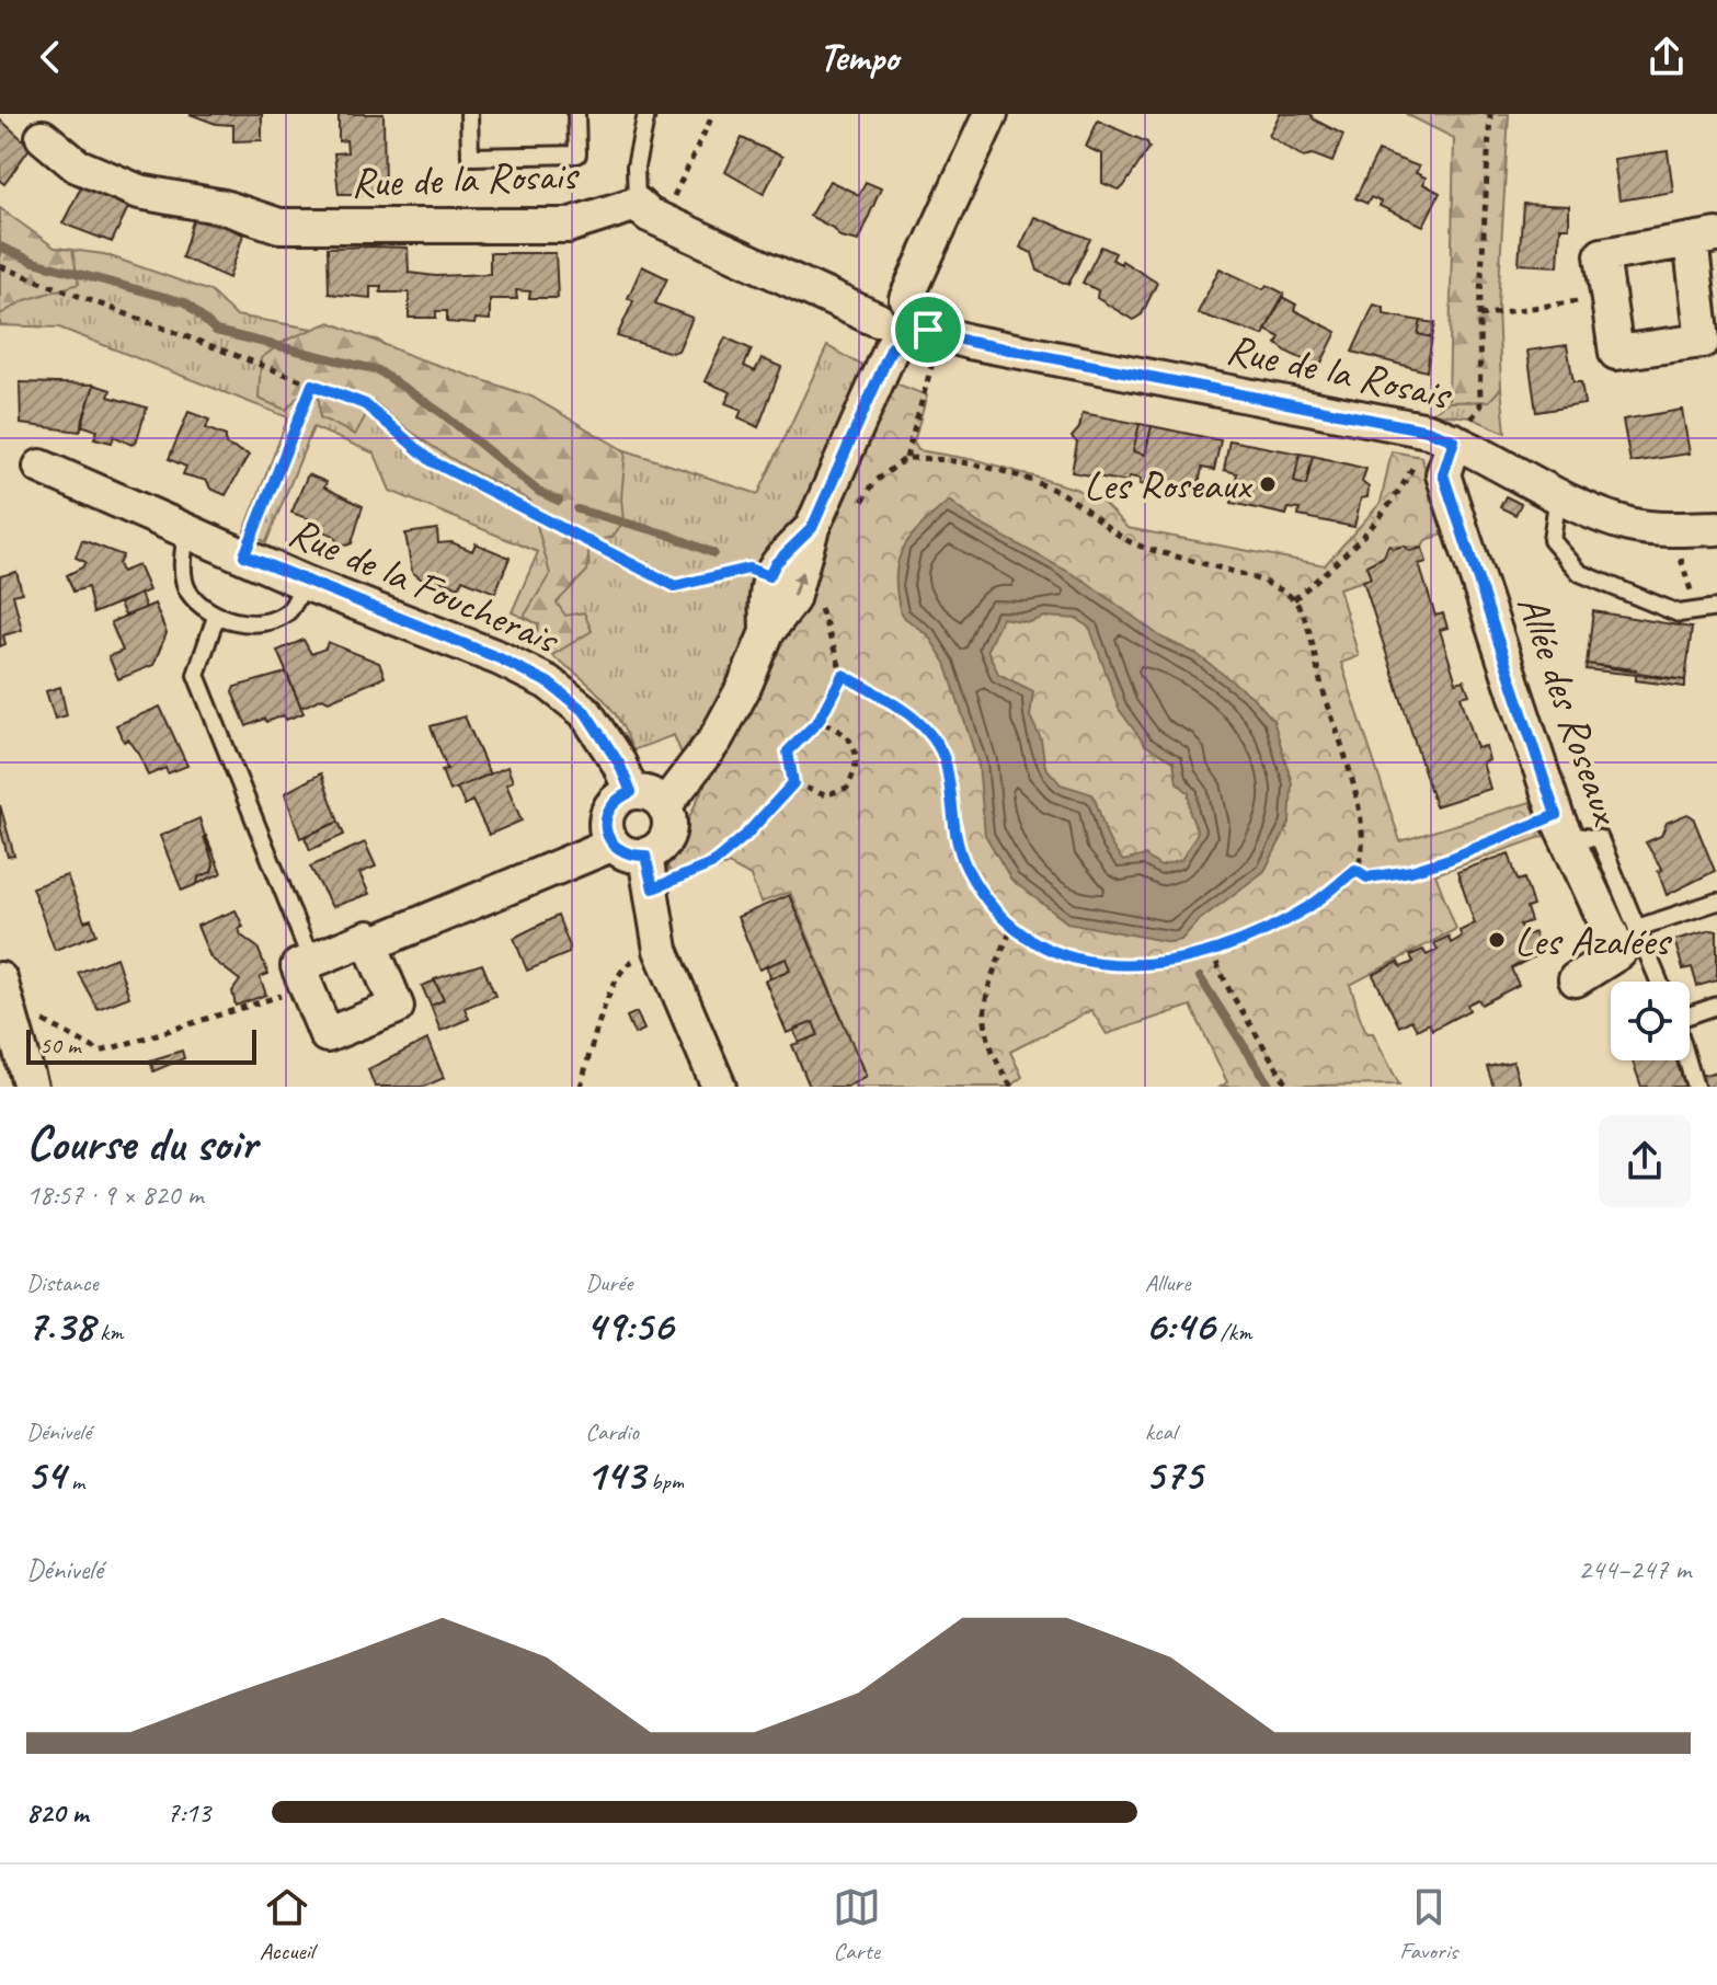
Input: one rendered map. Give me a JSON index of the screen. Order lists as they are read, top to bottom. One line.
{"streets":{"street":["Rue de la Rosais","Rue de la Foucherais","Allée des Roseaux"]},"crossings":[["Rue de la Rosais","Allée des Roseaux"]],"places":["Les Roseaux","Les Azalées"],"scale_bar":"50 m","page":{"header":"Tempo","scale":"50 m","heading":["Course du soir","18:57 · 9 × 820 m"],"stats":[["Distance","7.38 km"],["Durée","49:56"],["Allure","6:46 /km"],["Dénivelé","54 m"],["Cardio","143 bpm"],["kcal","575"]],"chart":["Dénivelé","244–247 m"],"list":[{"name":"820 m","note":"7:13"}],"tabs":["Accueil","Carte","Favoris"]}}
